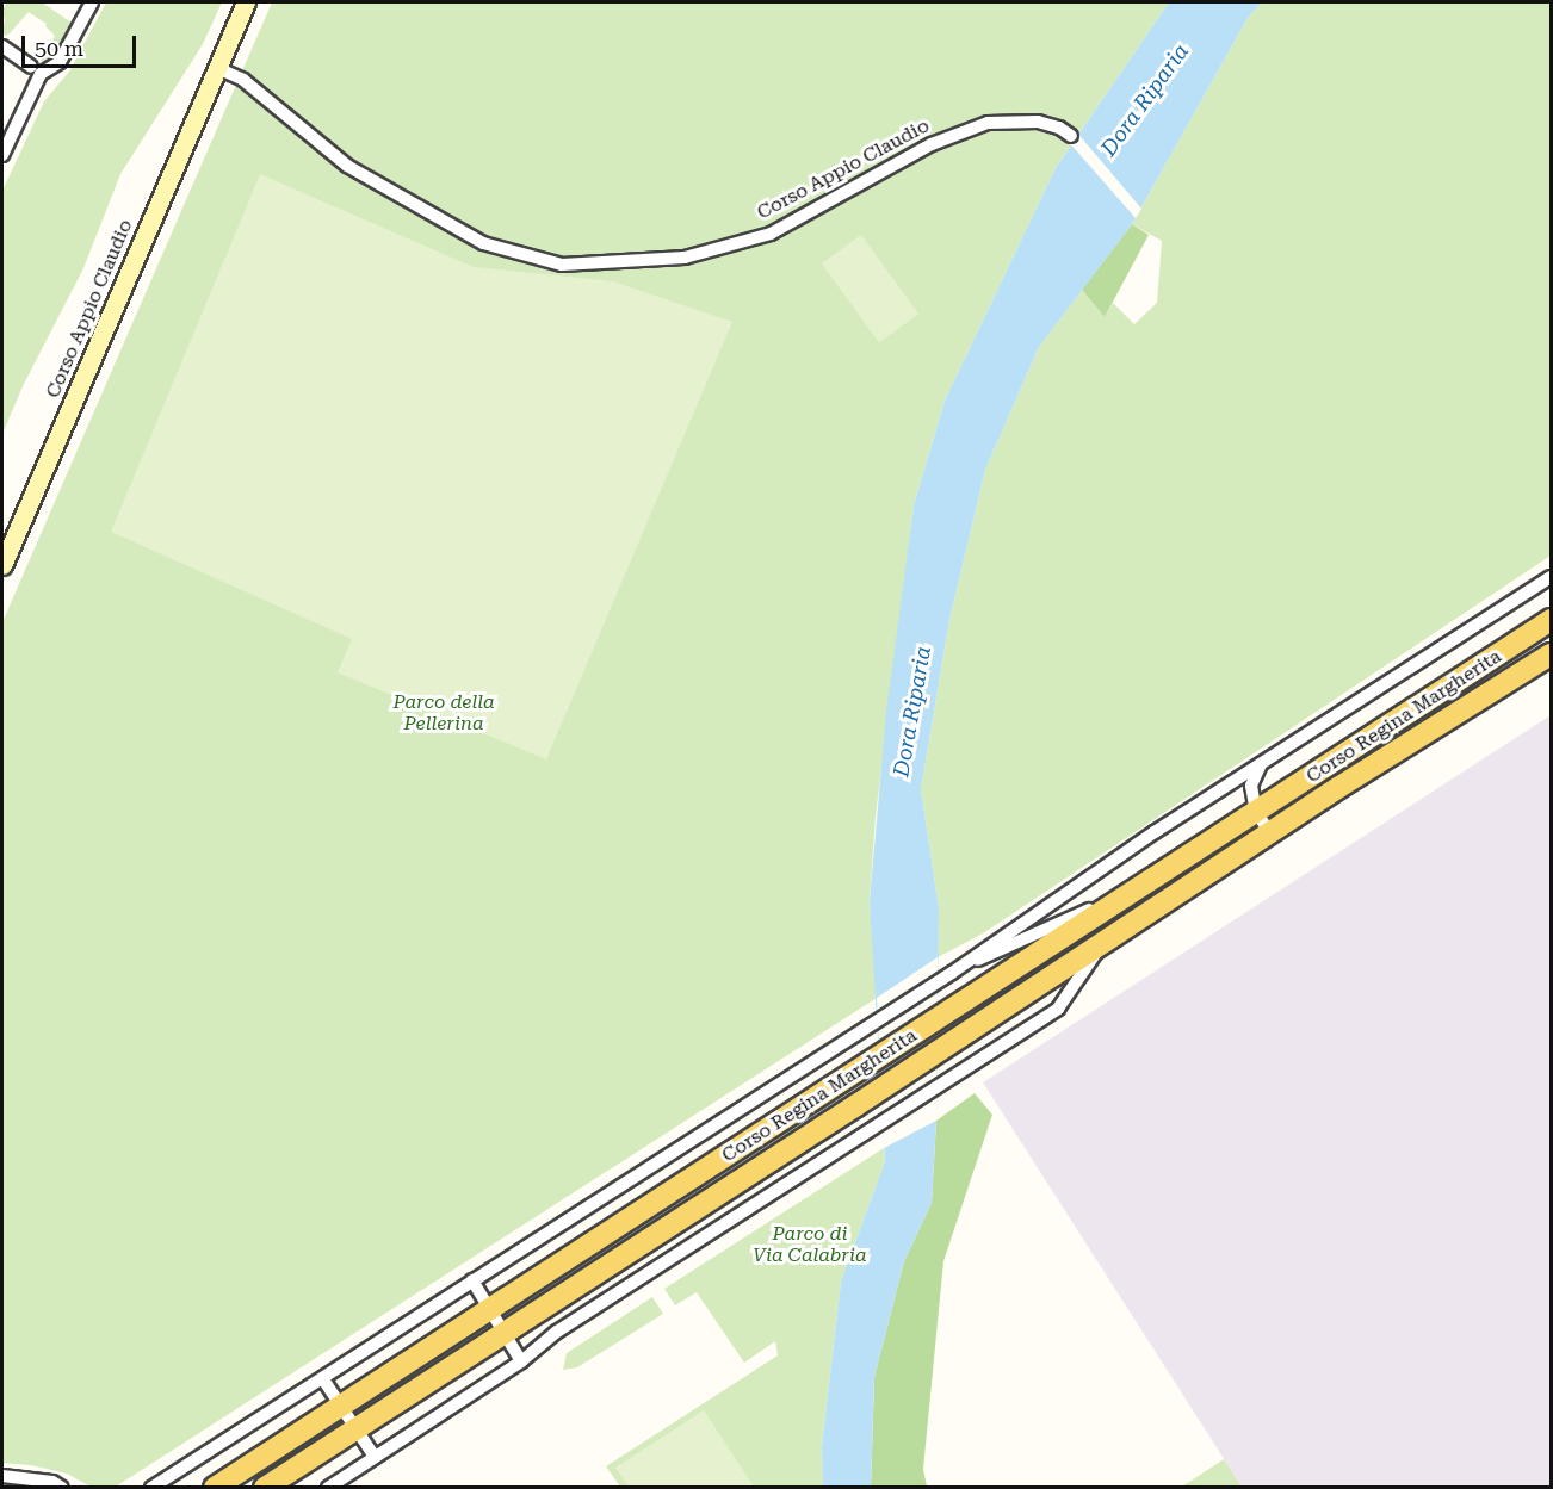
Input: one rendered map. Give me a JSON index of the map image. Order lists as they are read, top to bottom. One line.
{"streets":{"main road":["Corso Regina Margherita"],"street":["Corso Appio Claudio"]},"water":["Dora Riparia"],"parks":["Parco della Pellerina","Parco di Via Calabria"],"scale_bar":"50 m"}
